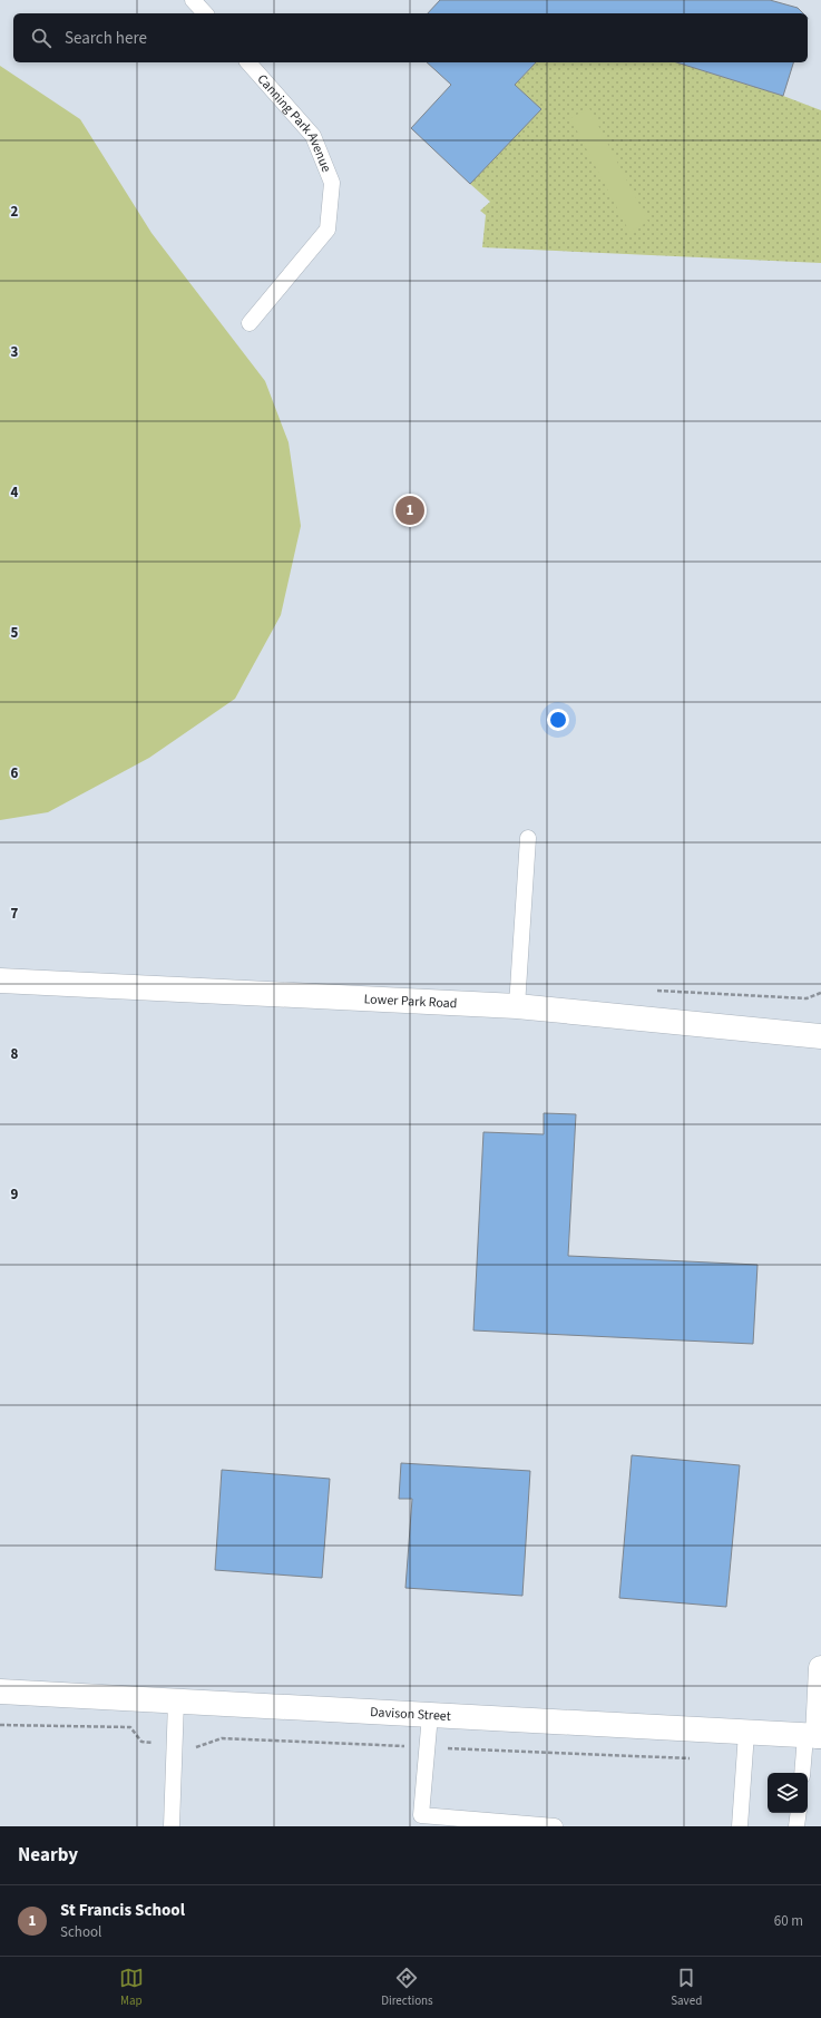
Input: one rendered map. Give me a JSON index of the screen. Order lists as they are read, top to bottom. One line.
{"streets":{"street":["Lower Park Road","Davison Street"],"lane":["Canning Park Avenue"]},"page":{"search":"Search here","pins":"1","heading":"Nearby","list":[{"mark":"1","name":"St Francis School","note":"School","value":"60 m"}],"nav":["Map","Directions","Saved"]},"grid":{"rows":["2","3","4","5","6","7","8","9"]}}
